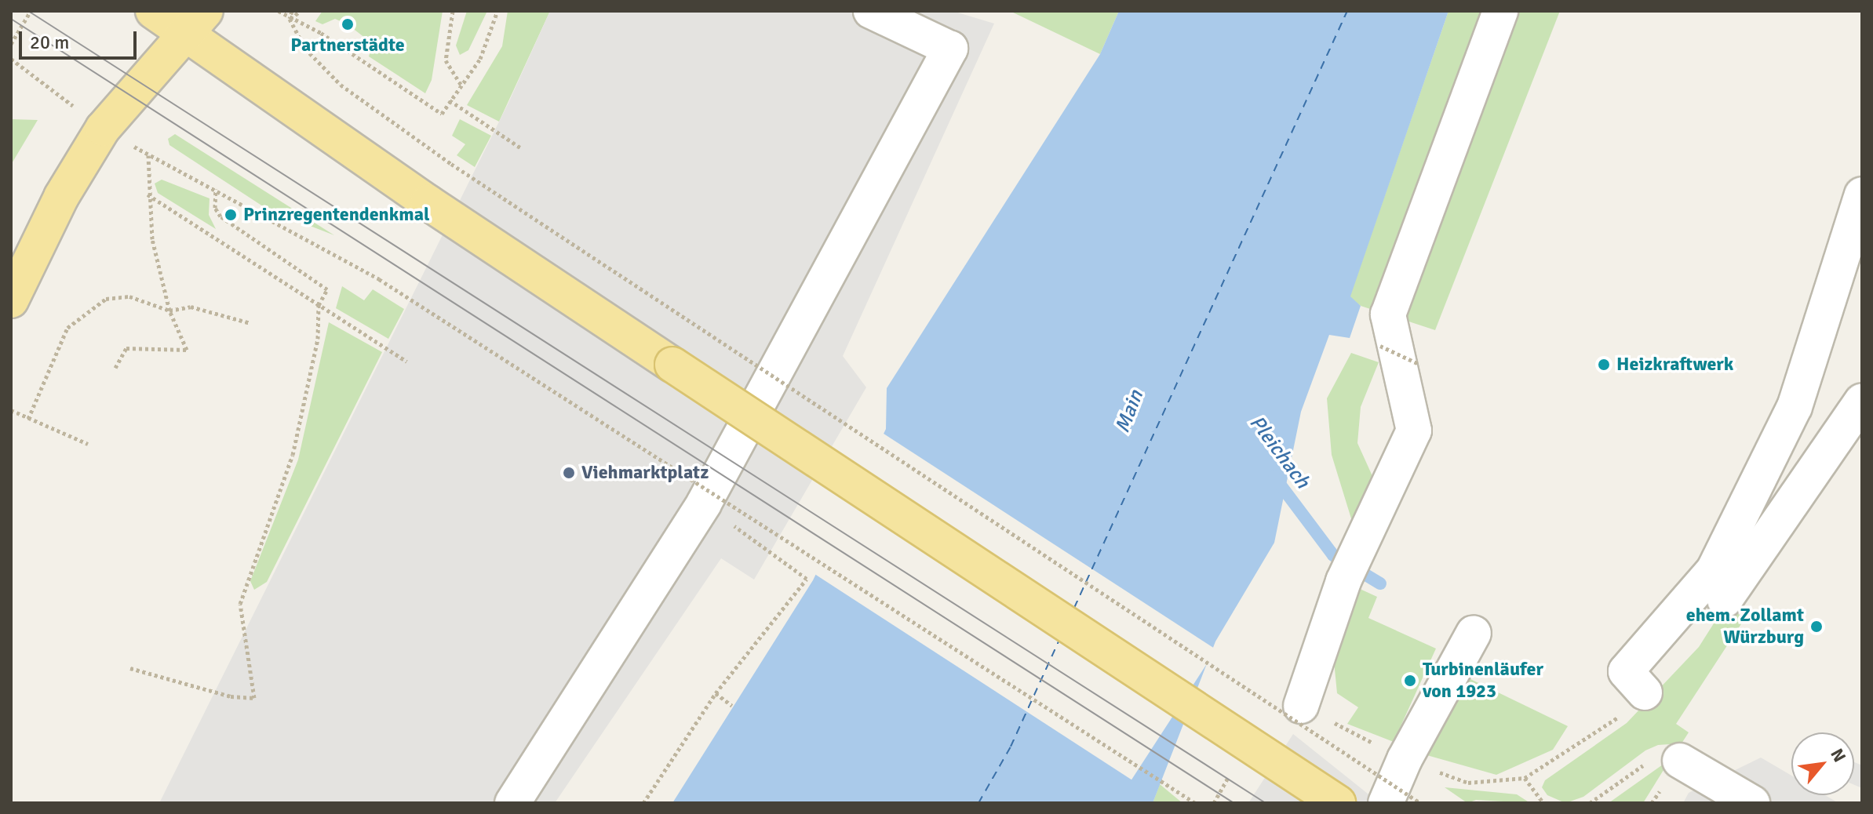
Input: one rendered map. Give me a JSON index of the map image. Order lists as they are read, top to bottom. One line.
{"water":["Main","Pleichach"],"places":["Partnerstädte","Prinzregentendenkmal","Heizkraftwerk","Viehmarktplatz","ehem. Zollamt Würzburg","Turbinenläufer von 1923"],"scale_bar":"20 m","north":"top right"}
